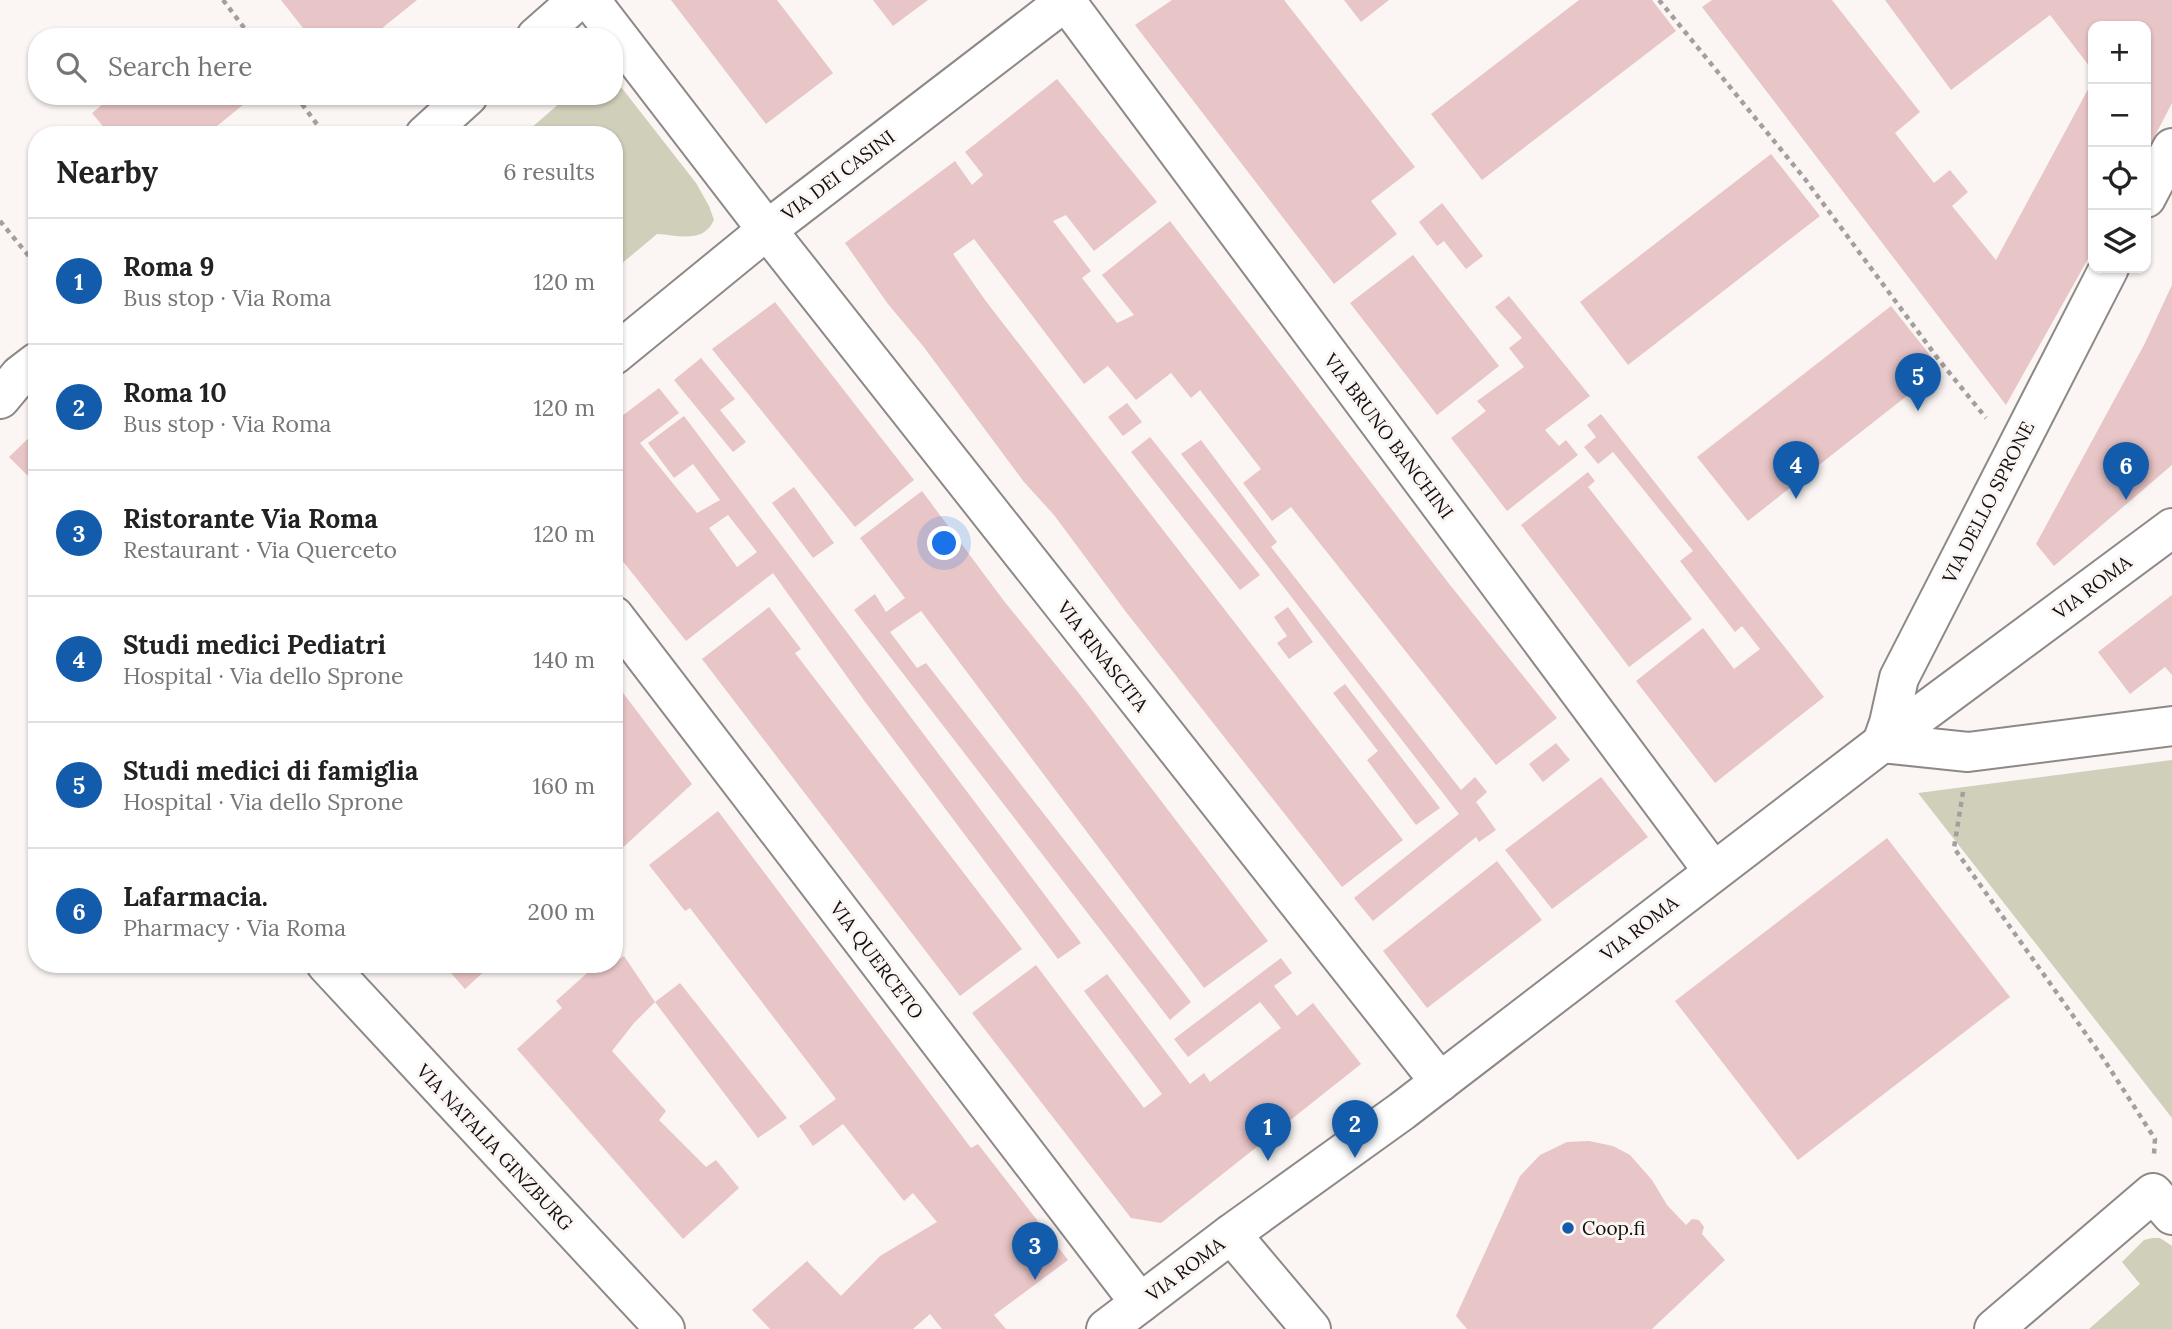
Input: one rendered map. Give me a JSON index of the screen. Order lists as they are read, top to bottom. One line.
{"streets":{"street":["VIA DEI CASINI","VIA BRUNO BANCHINI","VIA DELLO SPRONE","VIA ROMA","VIA RINASCITA","VIA QUERCETO","VIA NATALIA GINZBURG"]},"crossings":[["VIA DEI CASINI","VIA BRUNO BANCHINI"],["VIA DEI CASINI","VIA RINASCITA"],["VIA BRUNO BANCHINI","VIA ROMA"],["VIA DELLO SPRONE","VIA ROMA"],["VIA ROMA","VIA RINASCITA"],["VIA ROMA","VIA QUERCETO"]],"places":["Coop.fi"],"page":{"map_buttons":["+","−"],"search":"Search here","heading":["Nearby","6 results"],"list":[{"mark":"1","name":"Roma 9","note":"Bus stop · Via Roma","value":"120 m"},{"mark":"2","name":"Roma 10","note":"Bus stop · Via Roma","value":"120 m"},{"mark":"3","name":"Ristorante Via Roma","note":"Restaurant · Via Querceto","value":"120 m"},{"mark":"4","name":"Studi medici Pediatri","note":"Hospital · Via dello Sprone","value":"140 m"},{"mark":"5","name":"Studi medici di famiglia","note":"Hospital · Via dello Sprone","value":"160 m"},{"mark":"6","name":"Lafarmacia.","note":"Pharmacy · Via Roma","value":"200 m"}],"pins":["5","4","6","2","1","3"]}}
